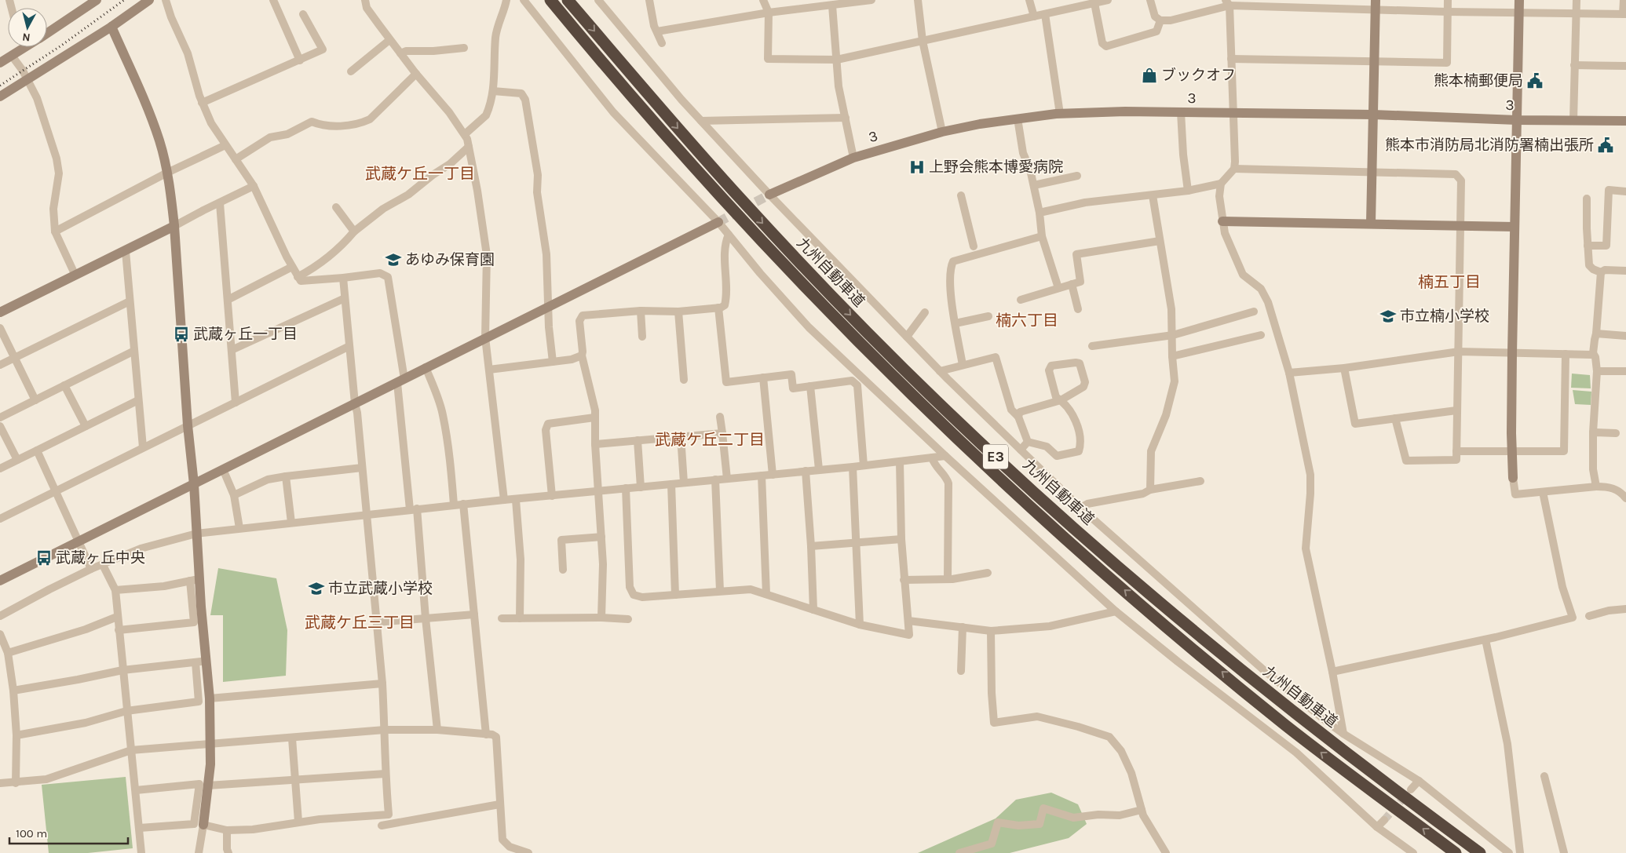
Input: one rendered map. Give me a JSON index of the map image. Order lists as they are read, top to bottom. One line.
{"streets":{"highway":["九州自動車道","E3"],"street":["3"]},"districts":["武蔵ケ丘一丁目","楠五丁目","楠六丁目","武蔵ケ丘二丁目","武蔵ケ丘三丁目"],"places":{"shop":["ブックオフ"],"public building":["熊本楠郵便局","熊本市消防局北消防署楠出張所"],"hospital":["上野会熊本博愛病院"],"school or university":["あゆみ保育園","市立楠小学校","市立武蔵小学校"],"bus stop":["武蔵ヶ丘一丁目","武蔵ヶ丘中央"]},"scale_bar":"100 m","north":"bottom"}
